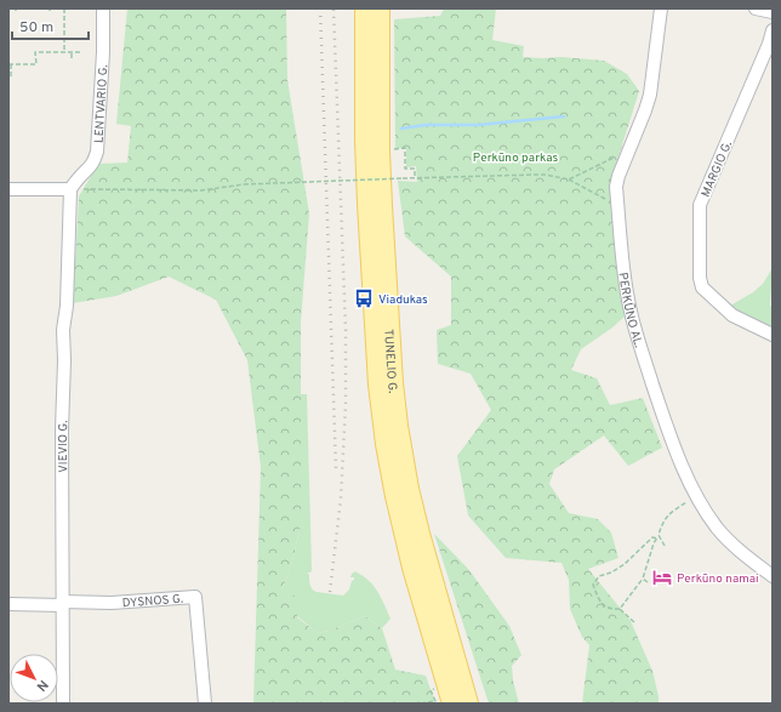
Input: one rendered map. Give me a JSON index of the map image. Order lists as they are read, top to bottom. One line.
{"streets":{"main road":["TUNELIO G."],"street":["LENTVARIO G.","MARGIO G.","PERKŪNO AL.","VIEVIO G.","DYSNOS G."]},"crossings":[["LENTVARIO G.","VIEVIO G."],["VIEVIO G.","DYSNOS G."]],"parks":["Perkūno parkas"],"places":{"bus stop":["Viadukas"],"hotel":["Perkūno namai"]},"scale_bar":"50 m","north":"bottom right"}
